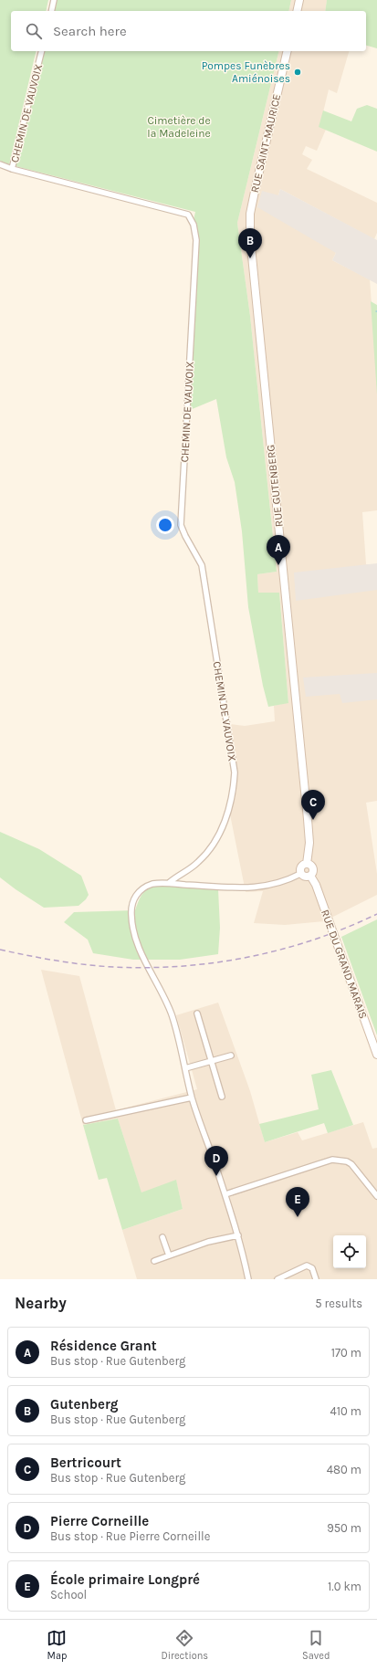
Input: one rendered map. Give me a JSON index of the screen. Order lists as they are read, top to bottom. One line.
{"streets":{"street":["CHEMIN DE VAUVOIX","RUE SAINT-MAURICE","RUE GUTENBERG","RUE DU GRAND MARAIS"]},"crossings":[["RUE SAINT-MAURICE","RUE GUTENBERG"],["RUE GUTENBERG","RUE DU GRAND MARAIS"]],"parks":["Cimetière de la Madeleine"],"places":["Pompes Funèbres Amiénoises"],"page":{"search":"Search here","pins":["B","A","C","D","E"],"heading":["Nearby","5 results"],"list":[{"mark":"A","name":"Résidence Grant","note":"Bus stop · Rue Gutenberg","value":"170 m"},{"mark":"B","name":"Gutenberg","note":"Bus stop · Rue Gutenberg","value":"410 m"},{"mark":"C","name":"Bertricourt","note":"Bus stop · Rue Gutenberg","value":"480 m"},{"mark":"D","name":"Pierre Corneille","note":"Bus stop · Rue Pierre Corneille","value":"950 m"},{"mark":"E","name":"École primaire Longpré","note":"School","value":"1.0 km"}],"nav":["Map","Directions","Saved"]}}
